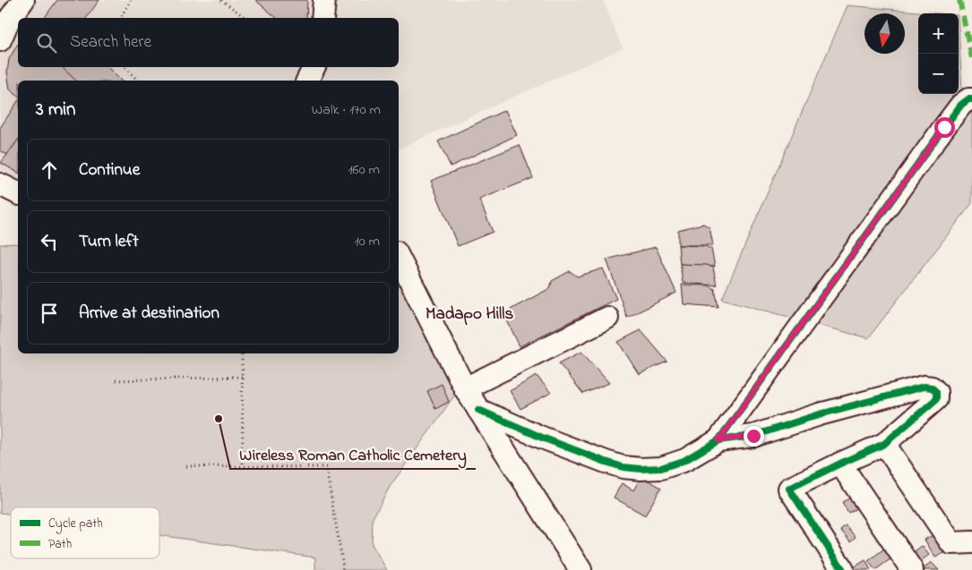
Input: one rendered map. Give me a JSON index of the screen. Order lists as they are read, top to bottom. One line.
{"districts":["Madapo Hills"],"places":["Wireless Roman Catholic Cemetery"],"legend":["Cycle path","Path"],"north":"bottom","page":{"map_buttons":["+","−"],"search":"Search here","heading":["3 min","Walk · 170 m"],"list":[["Continue","160 m"],["Turn left","10 m"],"Arrive at destination"]}}
